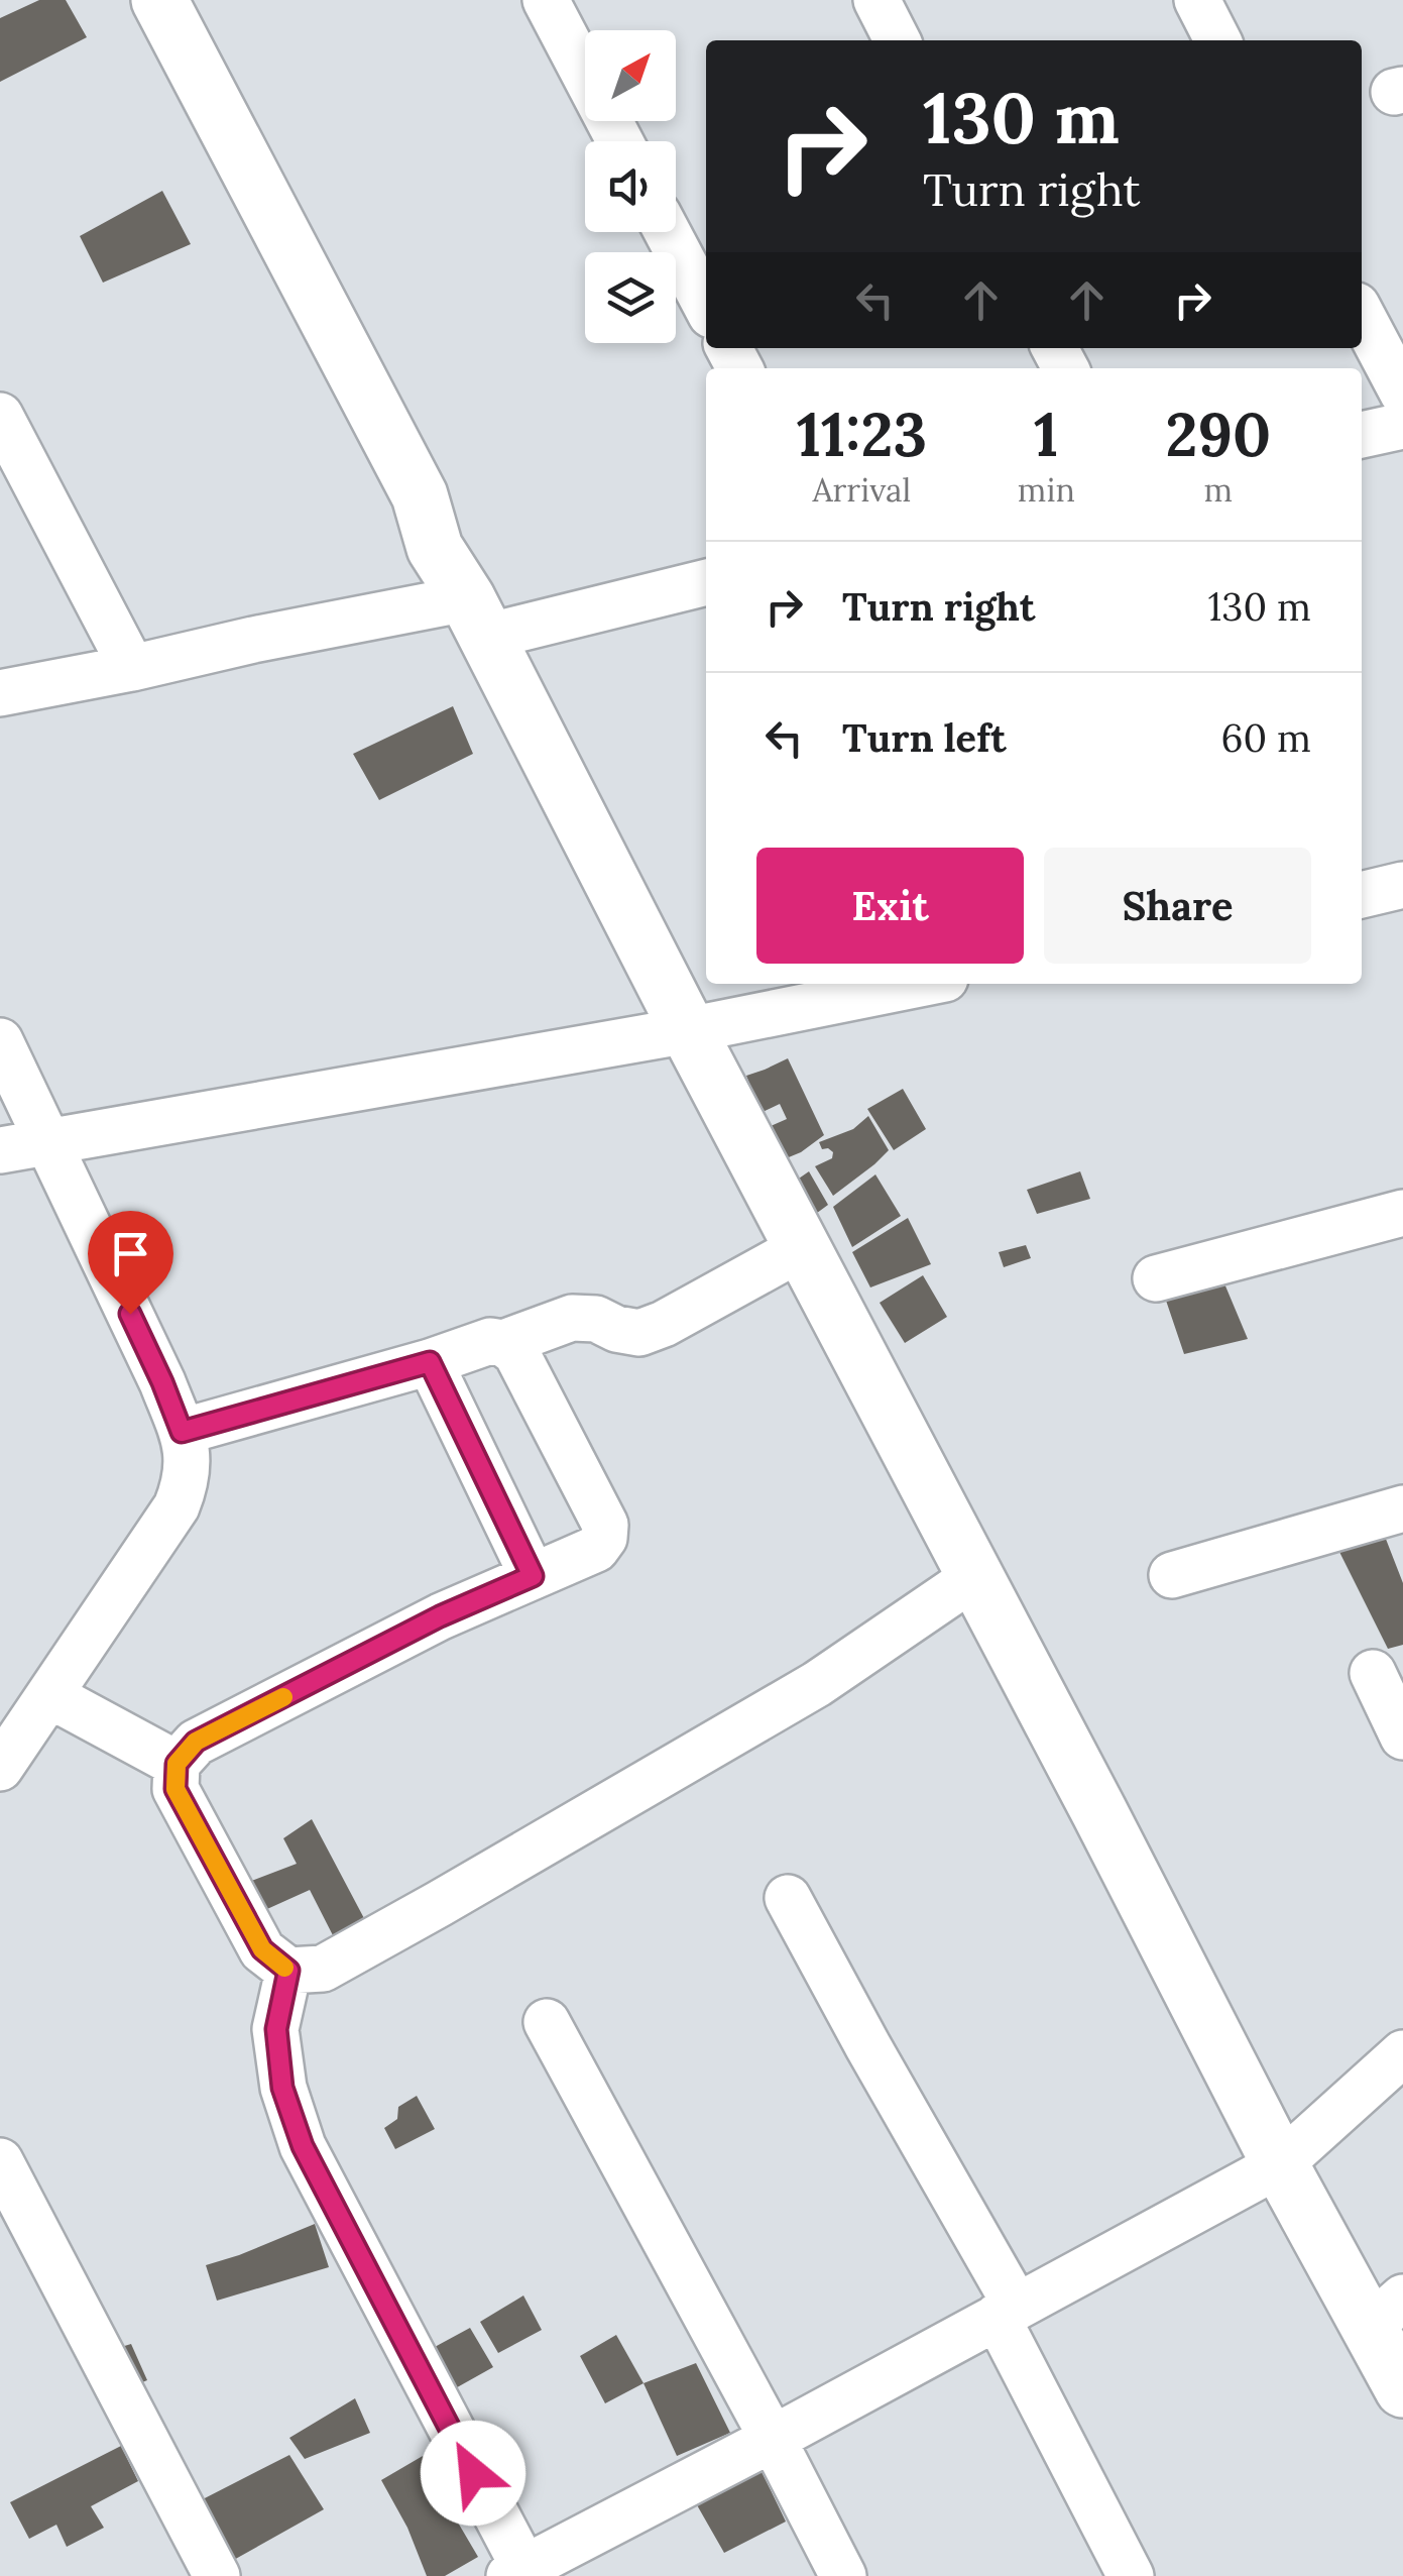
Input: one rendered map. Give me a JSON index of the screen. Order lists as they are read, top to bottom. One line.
{"north":"top right","page":{"turn":["130 m","Turn right"],"eta":["11:23","Arrival","1","min","290","m"],"list":[{"name":"Turn right","value":"130 m"},{"name":"Turn left","value":"60 m"}],"buttons":["Exit","Share"]}}
